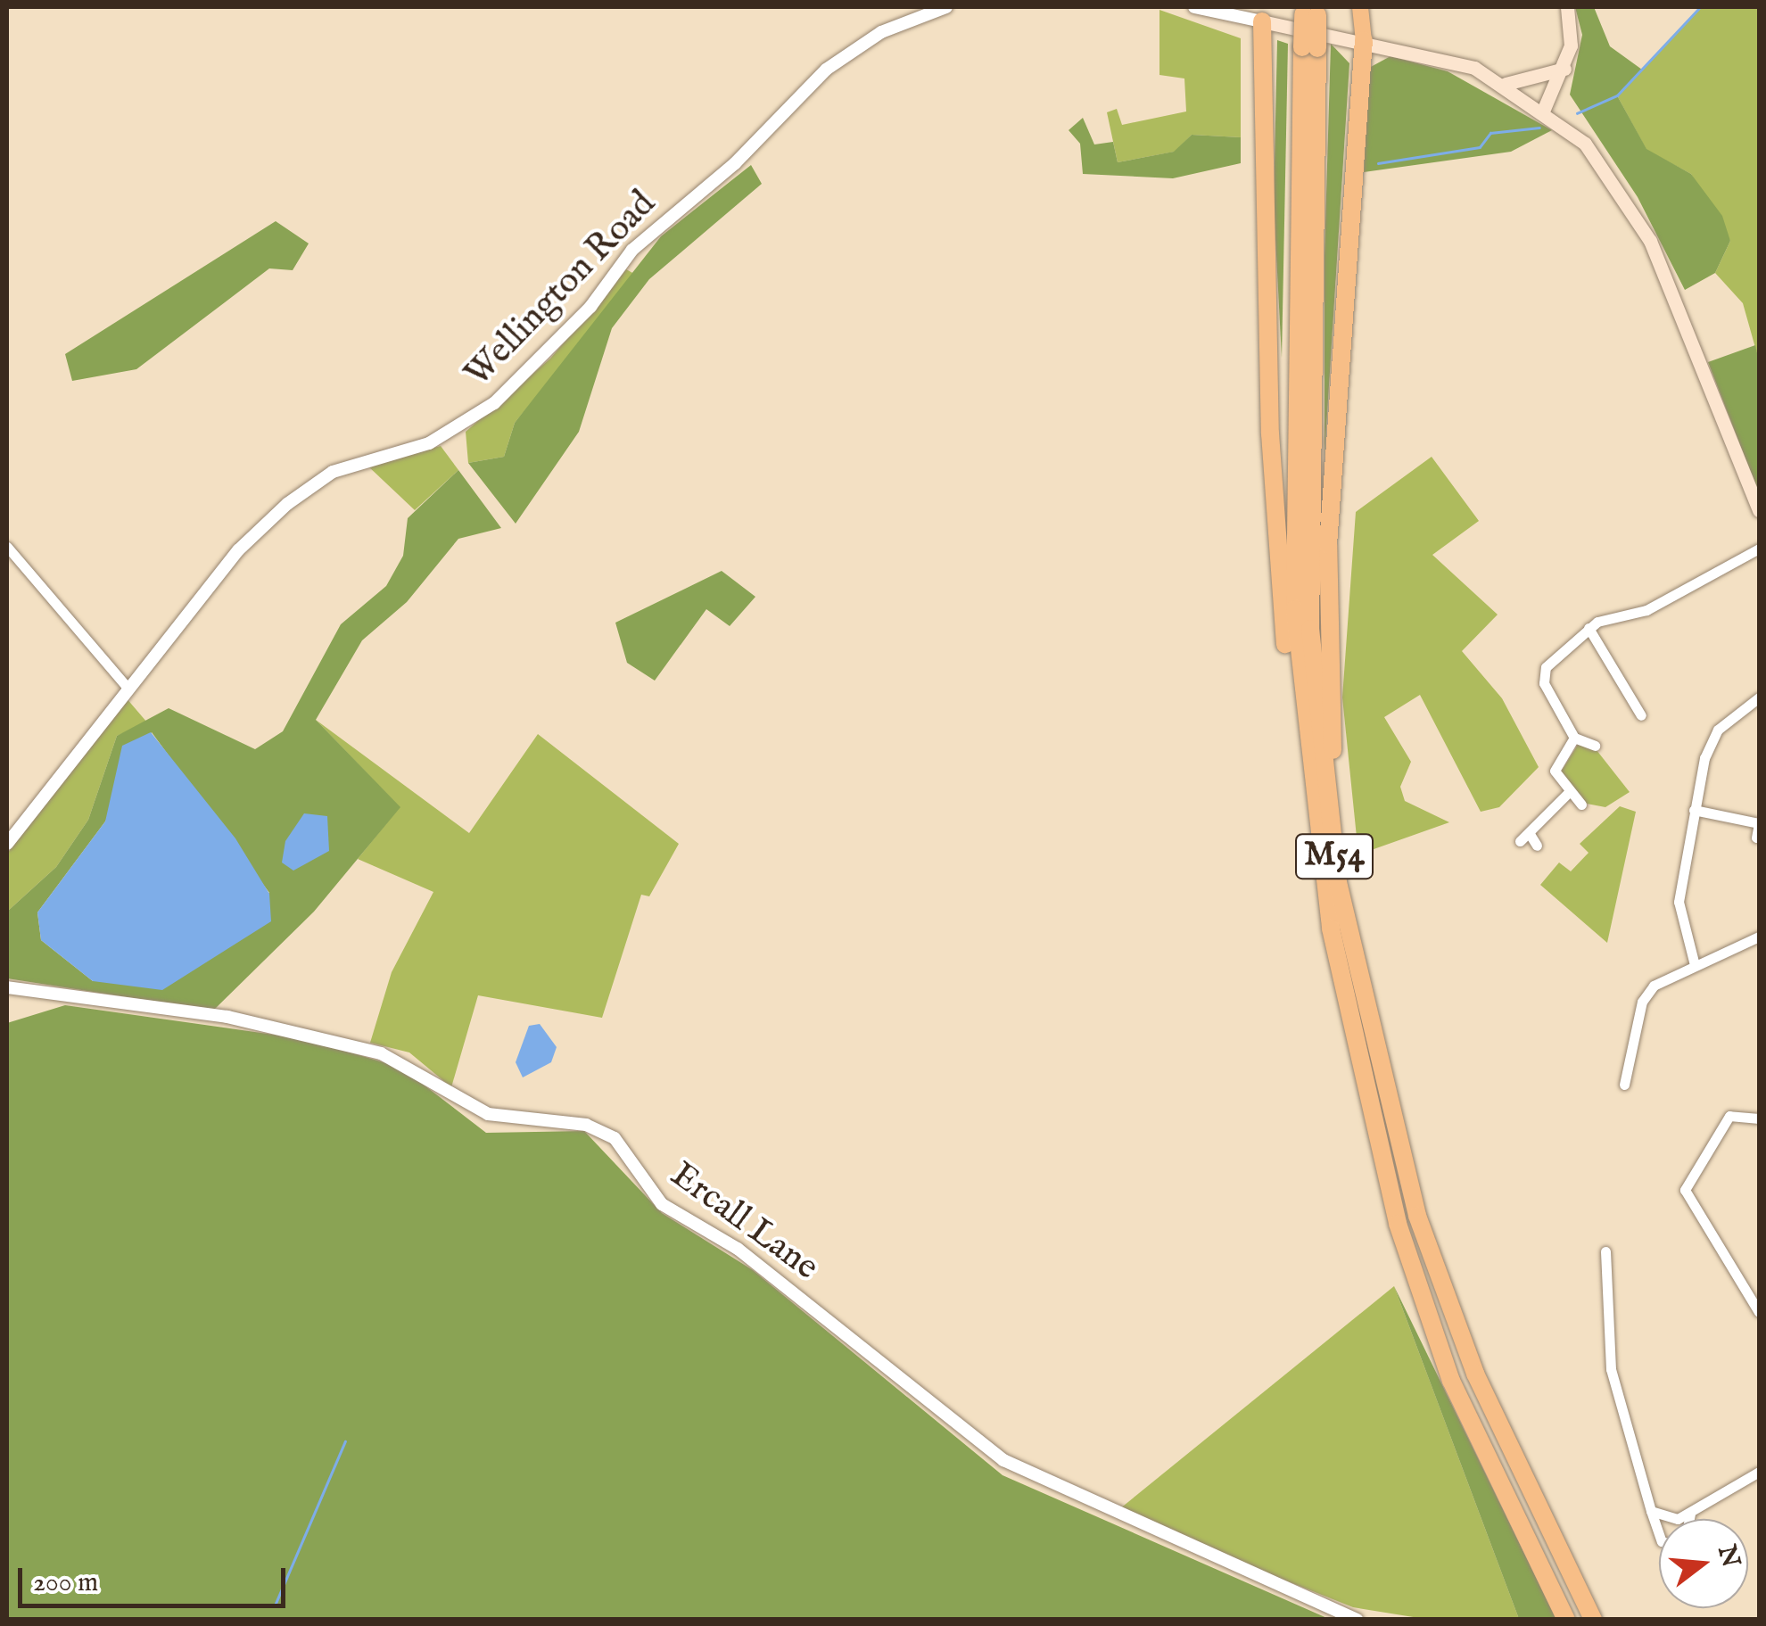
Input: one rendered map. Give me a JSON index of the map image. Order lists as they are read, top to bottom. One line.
{"streets":{"highway":["M54"],"street":["Wellington Road","Ercall Lane"]},"scale_bar":"200 m","north":"right"}
